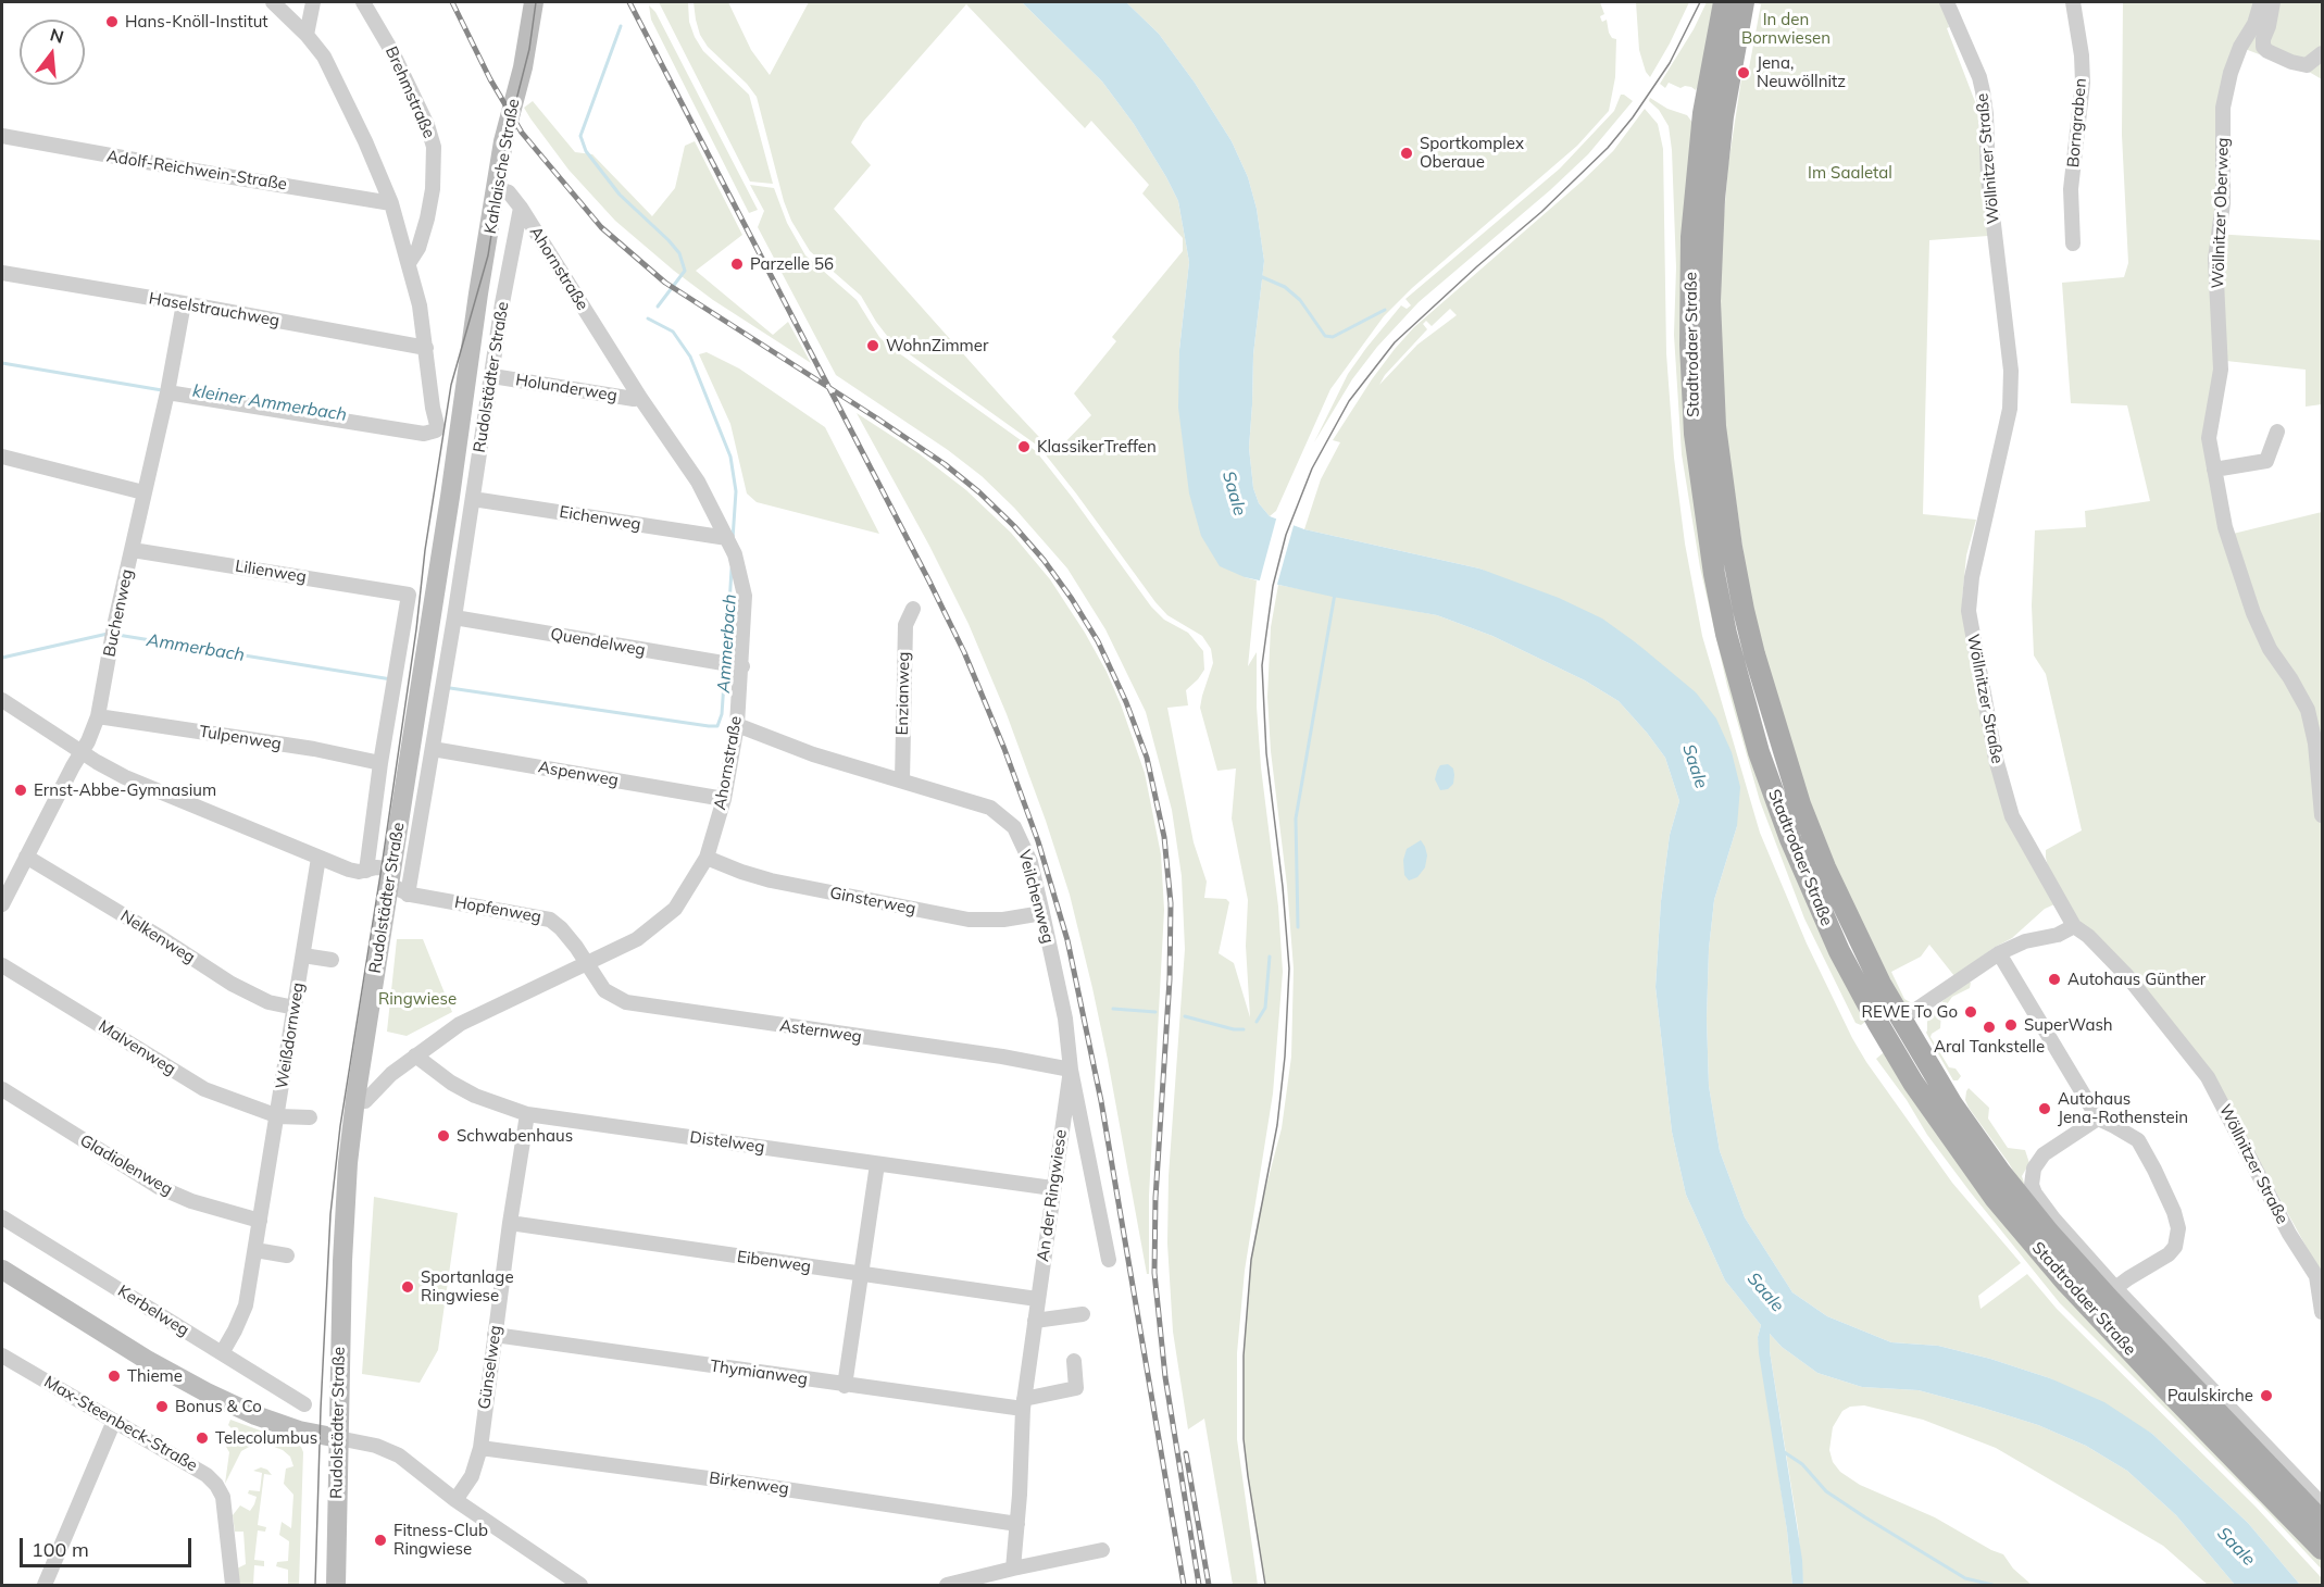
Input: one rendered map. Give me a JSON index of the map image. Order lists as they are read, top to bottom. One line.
{"streets":{"main road":["Kahlaische Straße","Stadtrodaer Straße","Rudolstädter Straße"],"street":["Brehmstraße","Borngraben","Wöllnitzer Straße","Adolf-Reichwein-Straße","Wöllnitzer Oberweg","Ahornstraße","Haselstrauchweg","Holunderweg","Eichenweg","Lilienweg","Buchenweg","Quendelweg","Enzianweg","Tulpenweg","Aspenweg","Veilchenweg","Ginsterweg","Hopfenweg","Nelkenweg","Asternweg","Weißdornweg","Malvenweg","Distelweg","Gladiolenweg","An der Ringwiese","Eibenweg","Kerbelweg","Günselweg","Thymianweg","Max-Steenbeck-Straße","Birkenweg"]},"crossings":[["Kahlaische Straße","Ahornstraße"],["Kahlaische Straße","Rudolstädter Straße"],["Ahornstraße","Rudolstädter Straße"],["Ahornstraße","Holunderweg"],["Ahornstraße","Eichenweg"],["Ahornstraße","Quendelweg"],["Ahornstraße","Aspenweg"],["Ahornstraße","Veilchenweg"],["Ahornstraße","Ginsterweg"],["Ahornstraße","Hopfenweg"],["Ahornstraße","Asternweg"],["Ahornstraße","Distelweg"],["Haselstrauchweg","Buchenweg"],["Rudolstädter Straße","Holunderweg"],["Rudolstädter Straße","Eichenweg"],["Rudolstädter Straße","Quendelweg"],["Rudolstädter Straße","Aspenweg"],["Rudolstädter Straße","Hopfenweg"],["Lilienweg","Buchenweg"],["Lilienweg","Tulpenweg"],["Buchenweg","Tulpenweg"],["Buchenweg","Nelkenweg"],["Enzianweg","Veilchenweg"],["Veilchenweg","Ginsterweg"],["Veilchenweg","Asternweg"],["Veilchenweg","An der Ringwiese"],["Hopfenweg","Asternweg"],["Nelkenweg","Weißdornweg"],["Asternweg","An der Ringwiese"],["Weißdornweg","Malvenweg"],["Weißdornweg","Gladiolenweg"],["Weißdornweg","Kerbelweg"],["Distelweg","An der Ringwiese"],["Distelweg","Günselweg"],["An der Ringwiese","Eibenweg"],["An der Ringwiese","Thymianweg"],["An der Ringwiese","Birkenweg"],["Eibenweg","Günselweg"],["Günselweg","Thymianweg"],["Günselweg","Birkenweg"]],"water":["kleiner Ammerbach","Saale","Ammerbach"],"parks":["In den Bornwiesen","Im Saaletal","Ringwiese"],"places":["Hans-Knöll-Institut","Jena, Neuwöllnitz","Sportkomplex Oberaue","Parzelle 56","WohnZimmer","KlassikerTreffen","Ernst-Abbe-Gymnasium","Autohaus Günther","REWE To Go","SuperWash","Aral Tankstelle","Autohaus Jena-Rothenstein","Schwabenhaus","Sportanlage Ringwiese","Thieme","Paulskirche","Bonus & Co","Telecolumbus","Fitness-Club Ringwiese"],"scale_bar":"100 m","north":"top"}
